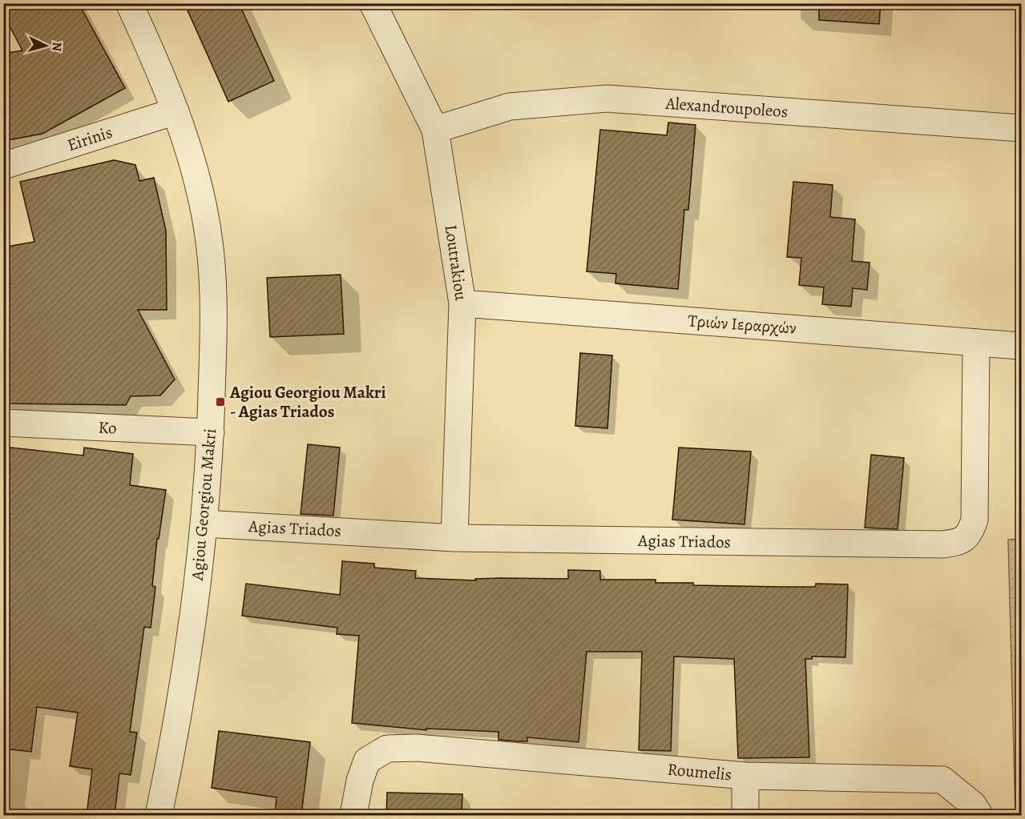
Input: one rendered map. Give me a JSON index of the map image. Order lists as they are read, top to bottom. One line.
{"streets":{"street":["Alexandroupoleos","Eirinis","Loutrakiou","Τριών Ιεραρχών","Ko","Agiou Georgiou Makri","Agias Triados","Roumelis"]},"crossings":[["Alexandroupoleos","Loutrakiou"],["Eirinis","Agiou Georgiou Makri"],["Loutrakiou","Τριών Ιεραρχών"],["Loutrakiou","Agias Triados"],["Τριών Ιεραρχών","Agias Triados"],["Ko","Agiou Georgiou Makri"],["Agiou Georgiou Makri","Agias Triados"]],"places":{"transit":["Agiou Georgiou Makri - Agias Triados"]},"north":"right"}
